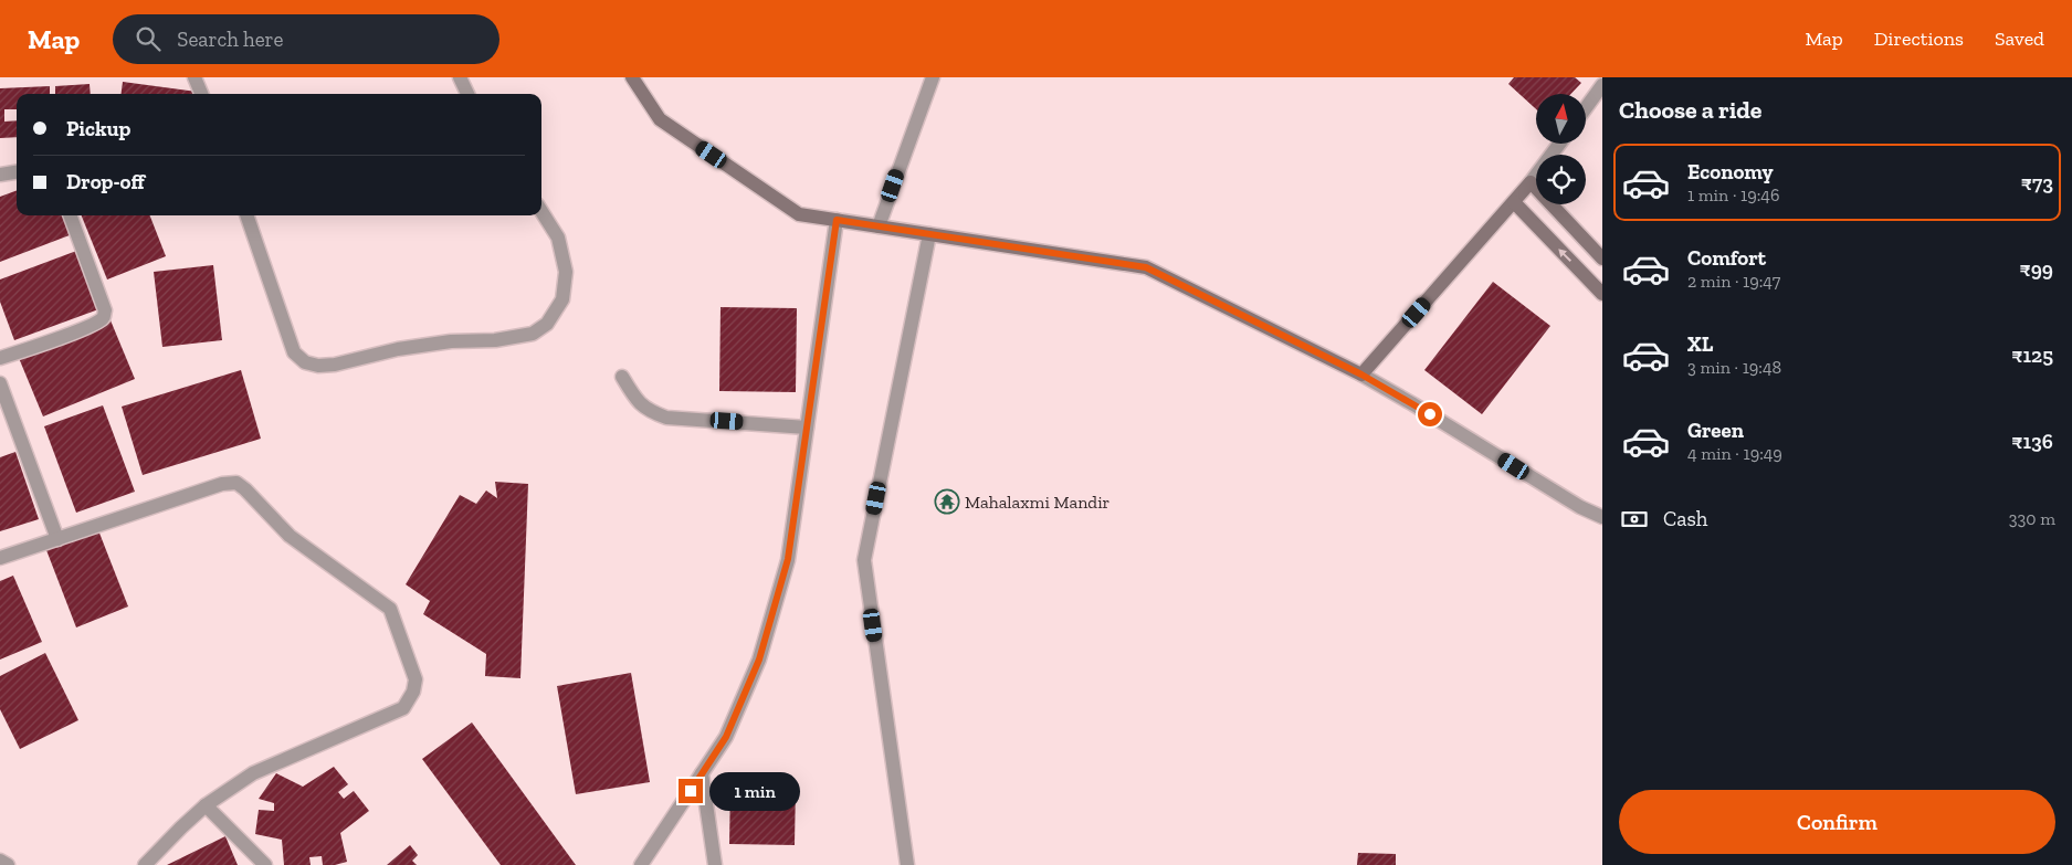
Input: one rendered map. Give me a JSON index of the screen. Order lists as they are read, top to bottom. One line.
{"places":{"temple":["Mahalaxmi Mandir"]},"north":"top","page":{"header":"Map","search":"Search here","nav":["Map","Directions","Saved"],"heading":"Choose a ride","banner":["Pickup","Drop-off"],"list":[{"name":"Economy","note":"1 min · 19:46","value":"₹73"},{"name":"Comfort","note":"2 min · 19:47","value":"₹99"},{"name":"XL","note":"3 min · 19:48","value":"₹125"},{"name":"Green","note":"4 min · 19:49","value":"₹136"}],"pay":["Cash","330 m"],"bubble":"1 min","buttons":"Confirm"}}
